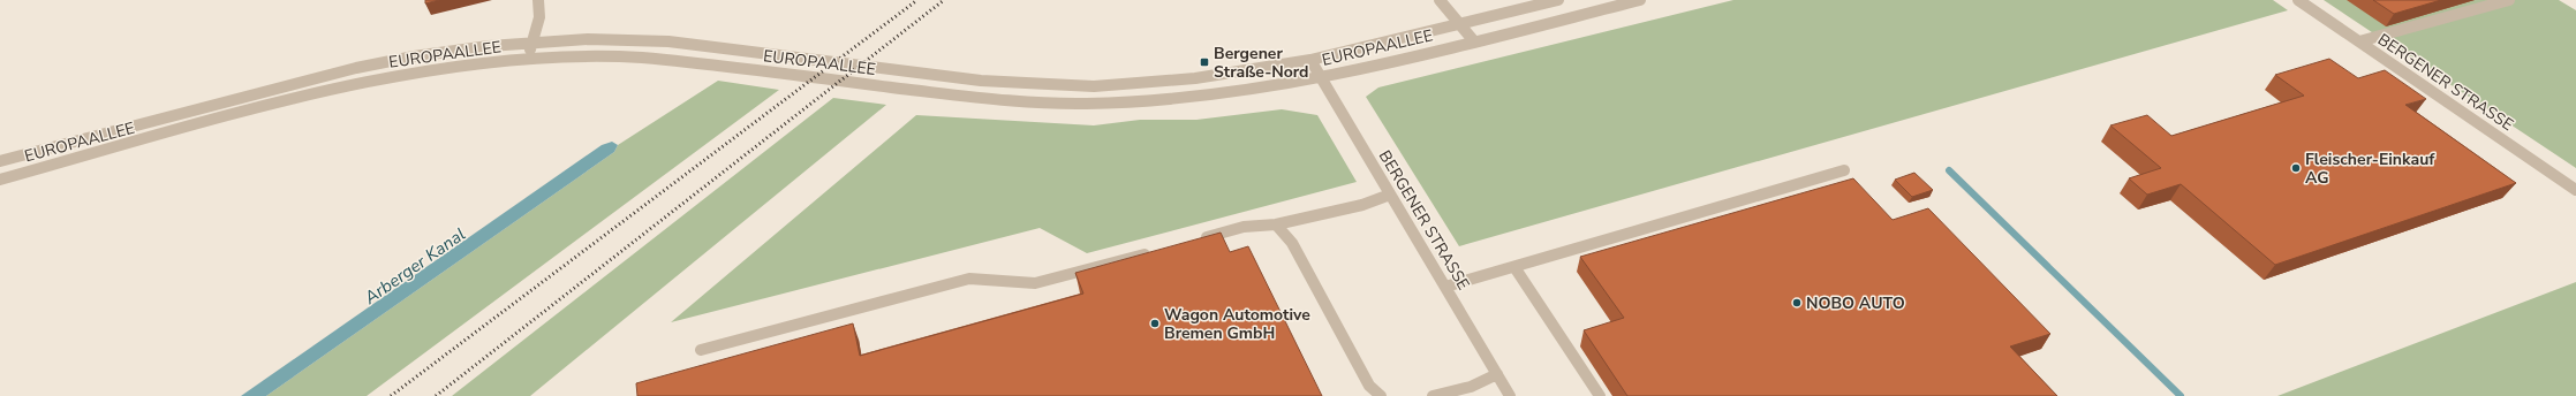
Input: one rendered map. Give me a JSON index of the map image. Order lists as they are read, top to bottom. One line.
{"streets":{"street":["EUROPAALLEE","BERGENER STRASSE"]},"crossings":[["EUROPAALLEE","BERGENER STRASSE"]],"water":["Arberger Kanal"],"places":{"transit":["Bergener Straße-Nord"],"other":["Fleischer-Einkauf AG","NOBO AUTO","Wagon Automotive Bremen GmbH"]}}
